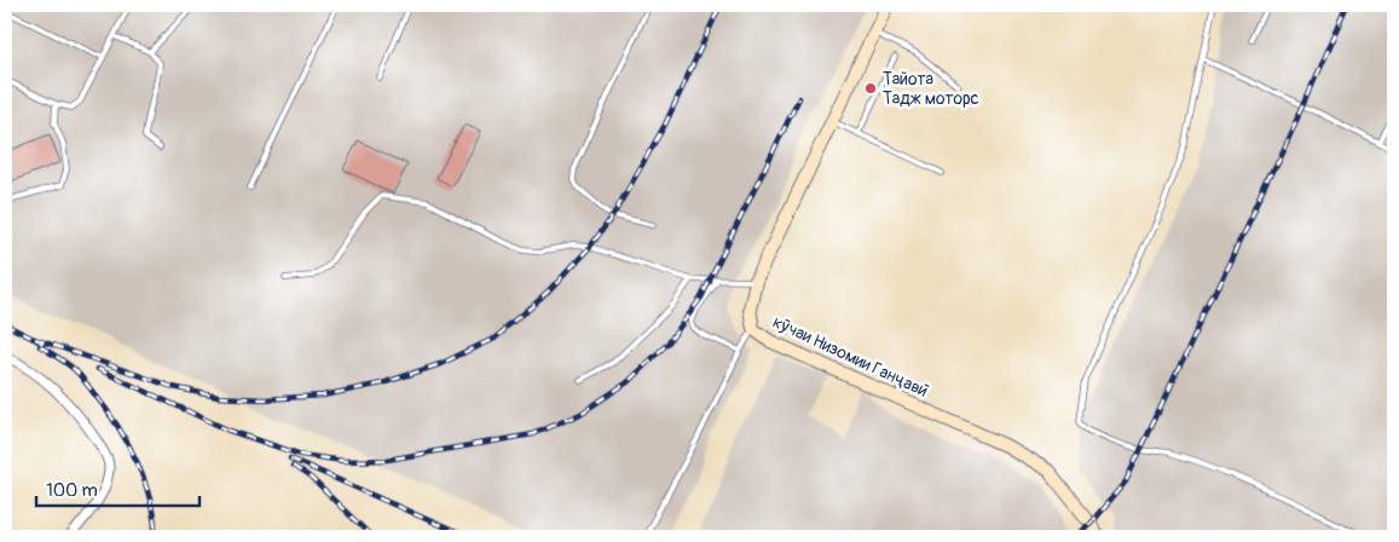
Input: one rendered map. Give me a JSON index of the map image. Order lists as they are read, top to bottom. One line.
{"streets":{"main road":["кӯчаи Низомии Ганҷавӣ"]},"places":["Тайота Тадж моторс"],"scale_bar":"100 m"}
